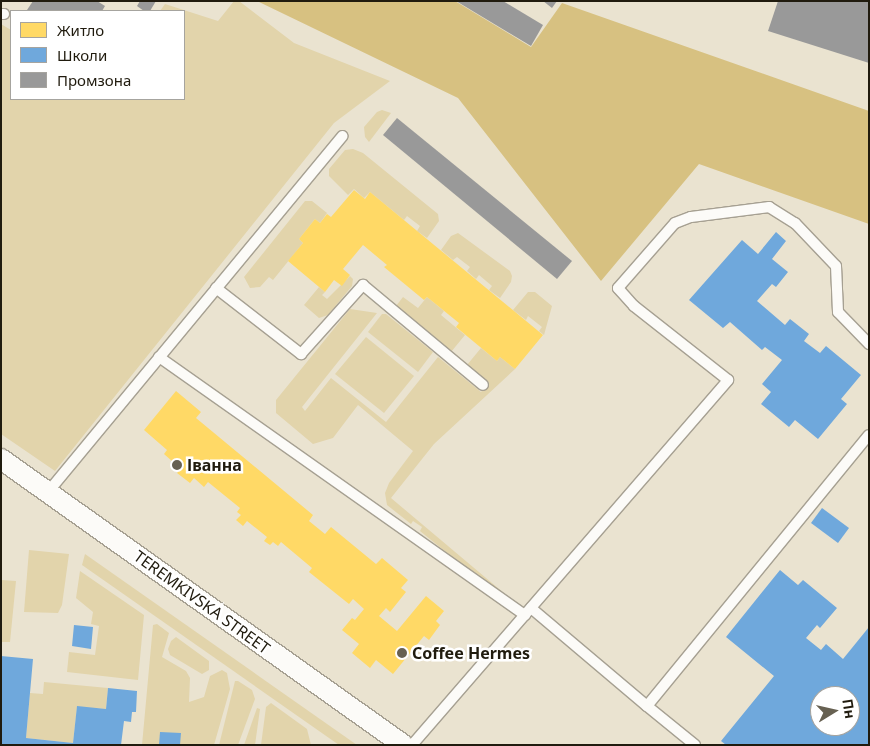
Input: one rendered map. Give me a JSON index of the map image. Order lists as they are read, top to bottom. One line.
{"streets":{"street":["TEREMKIVSKA STREET"]},"places":["Іванна","Coffee Hermes"],"legend":["Житло","Школи","Промзона"],"north":"right"}
